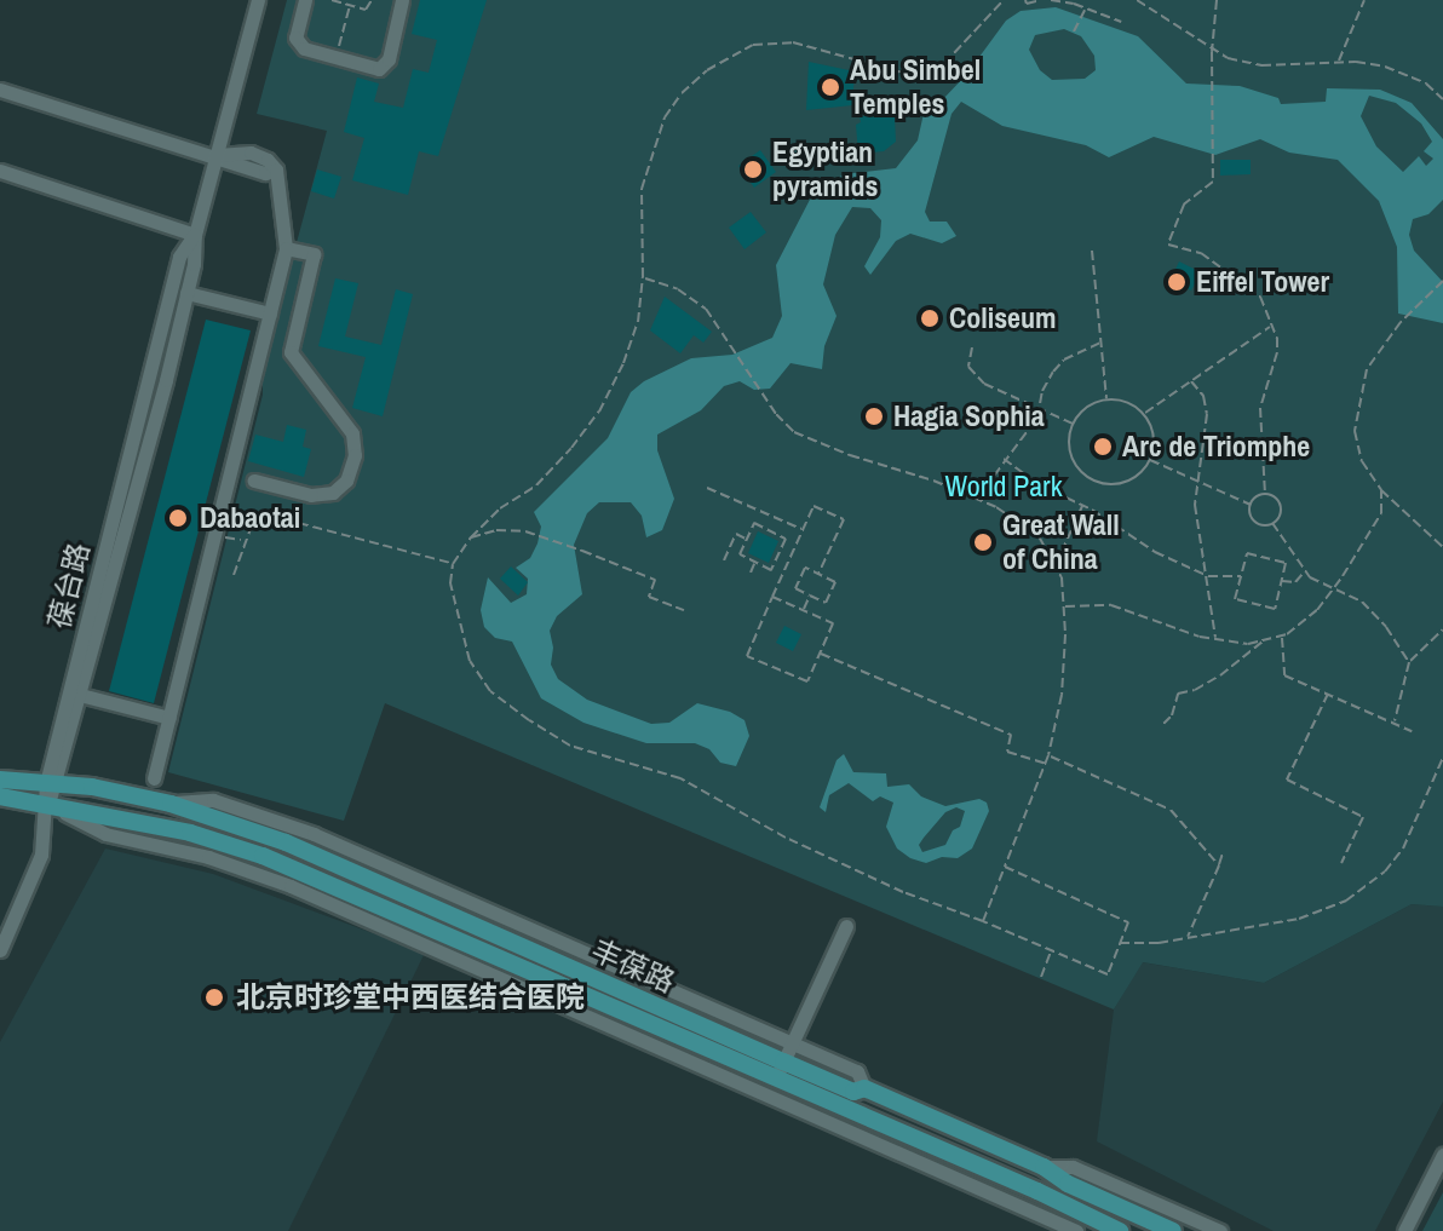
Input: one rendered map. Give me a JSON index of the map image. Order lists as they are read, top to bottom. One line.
{"streets":{"main road":["丰葆路"],"street":["葆台路"]},"crossings":[["葆台路","丰葆路"]],"parks":["World Park"],"places":["Abu Simbel Temples","Egyptian pyramids","Eiffel Tower","Coliseum","Hagia Sophia","Arc de Triomphe","Dabaotai","Great Wall of China","北京时珍堂中西医结合医院"]}
